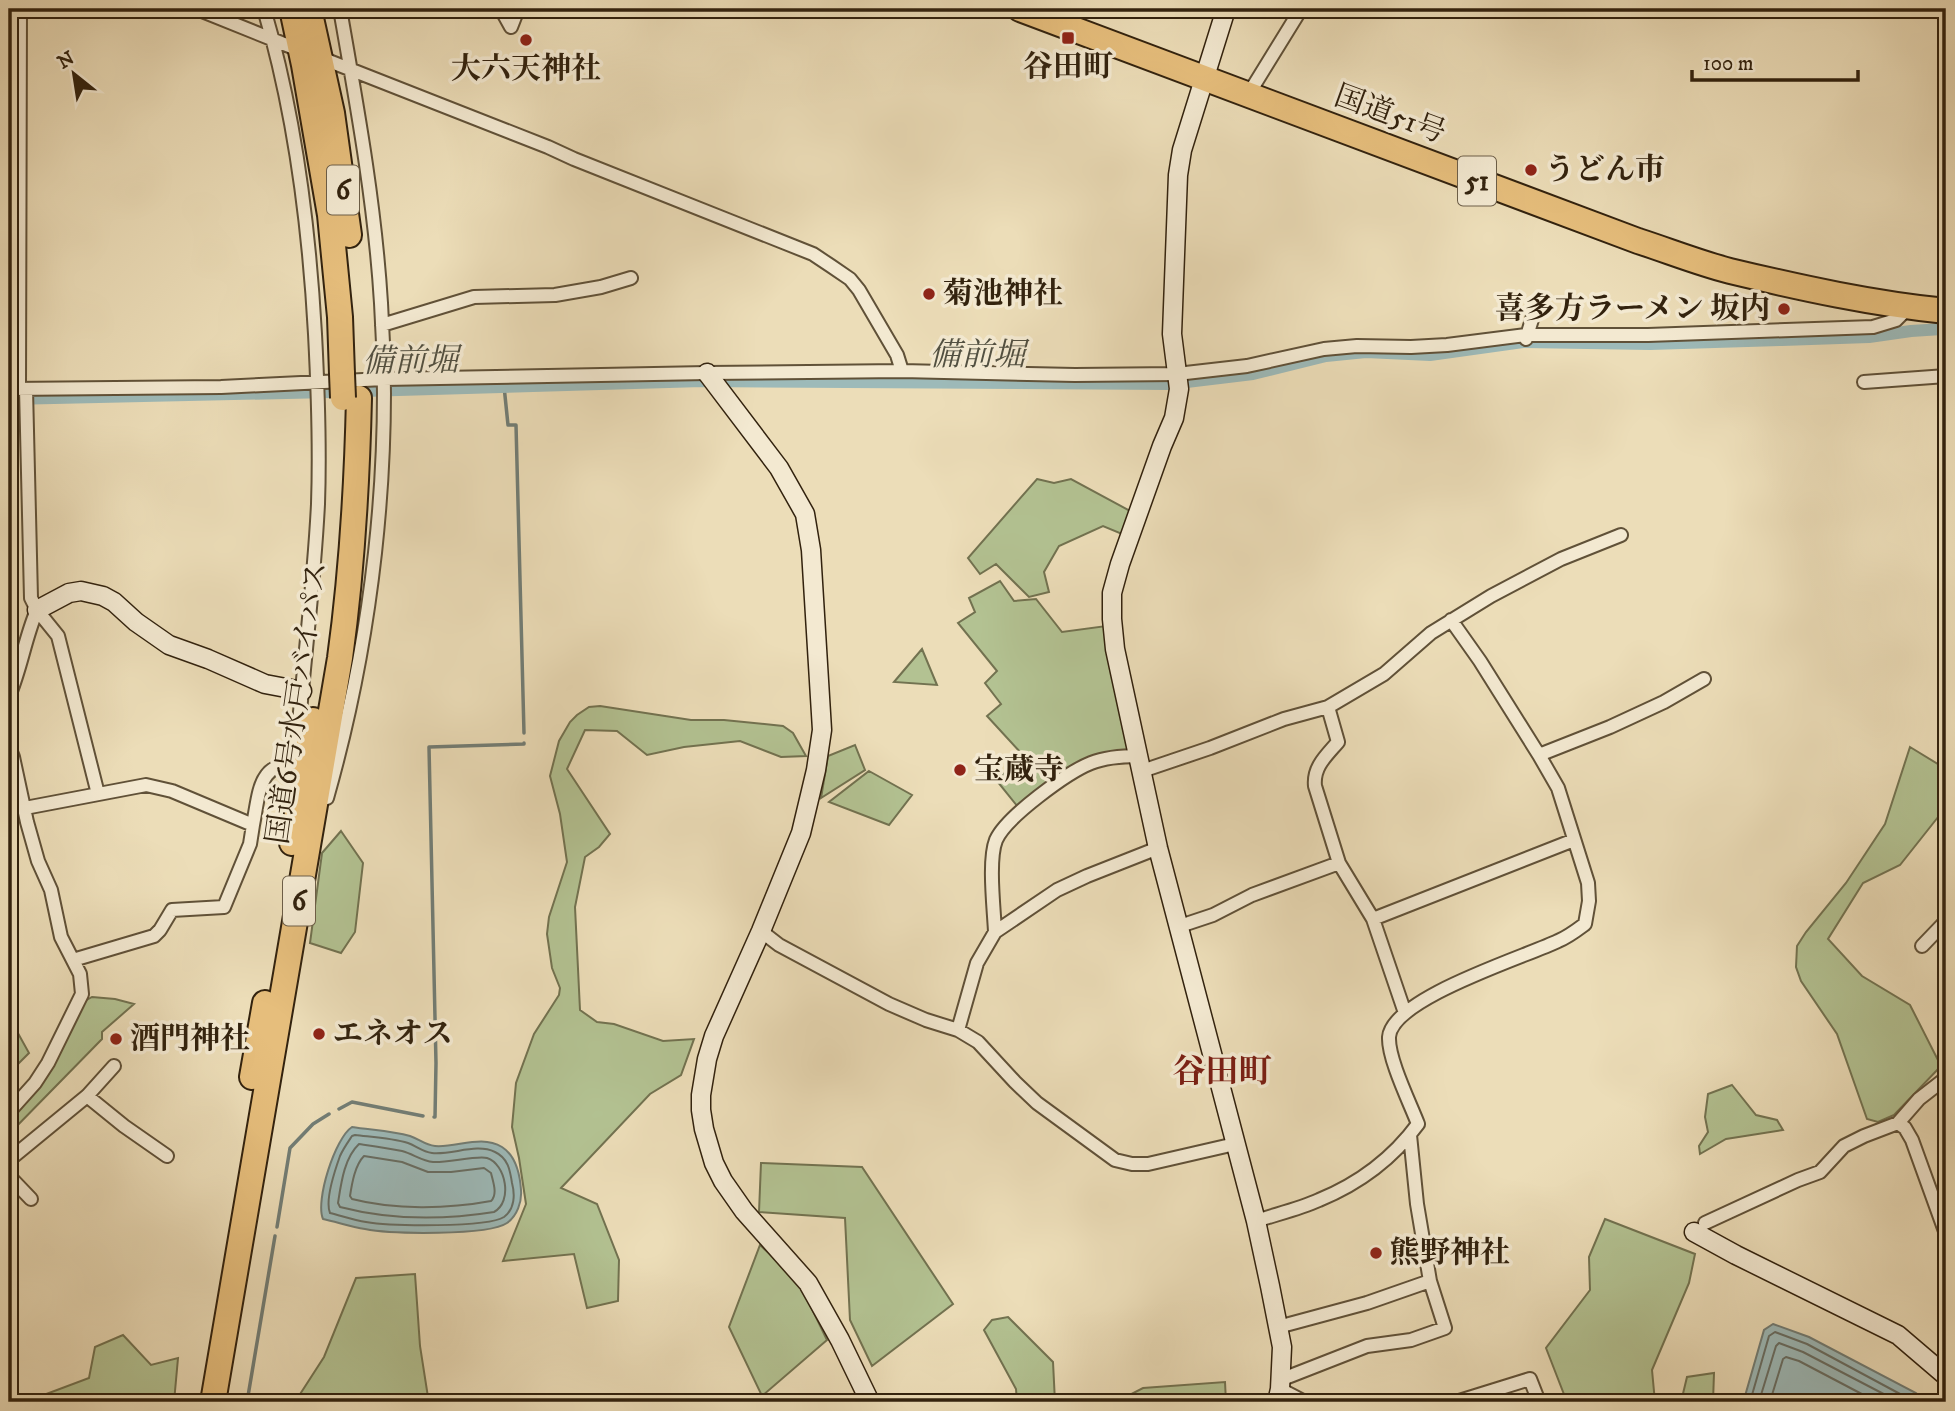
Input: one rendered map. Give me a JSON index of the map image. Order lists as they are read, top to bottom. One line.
{"streets":{"highway":["国道51号","51","6","国道6号水戸バイパス"]},"districts":["谷田町"],"water":["備前堀"],"places":{"transit":["谷田町"],"other":["大六天神社","うどん市","菊池神社","喜多方ラーメン 坂内","宝蔵寺","エネオス","酒門神社","熊野神社"]},"scale_bar":"100 m","north":"top left"}
